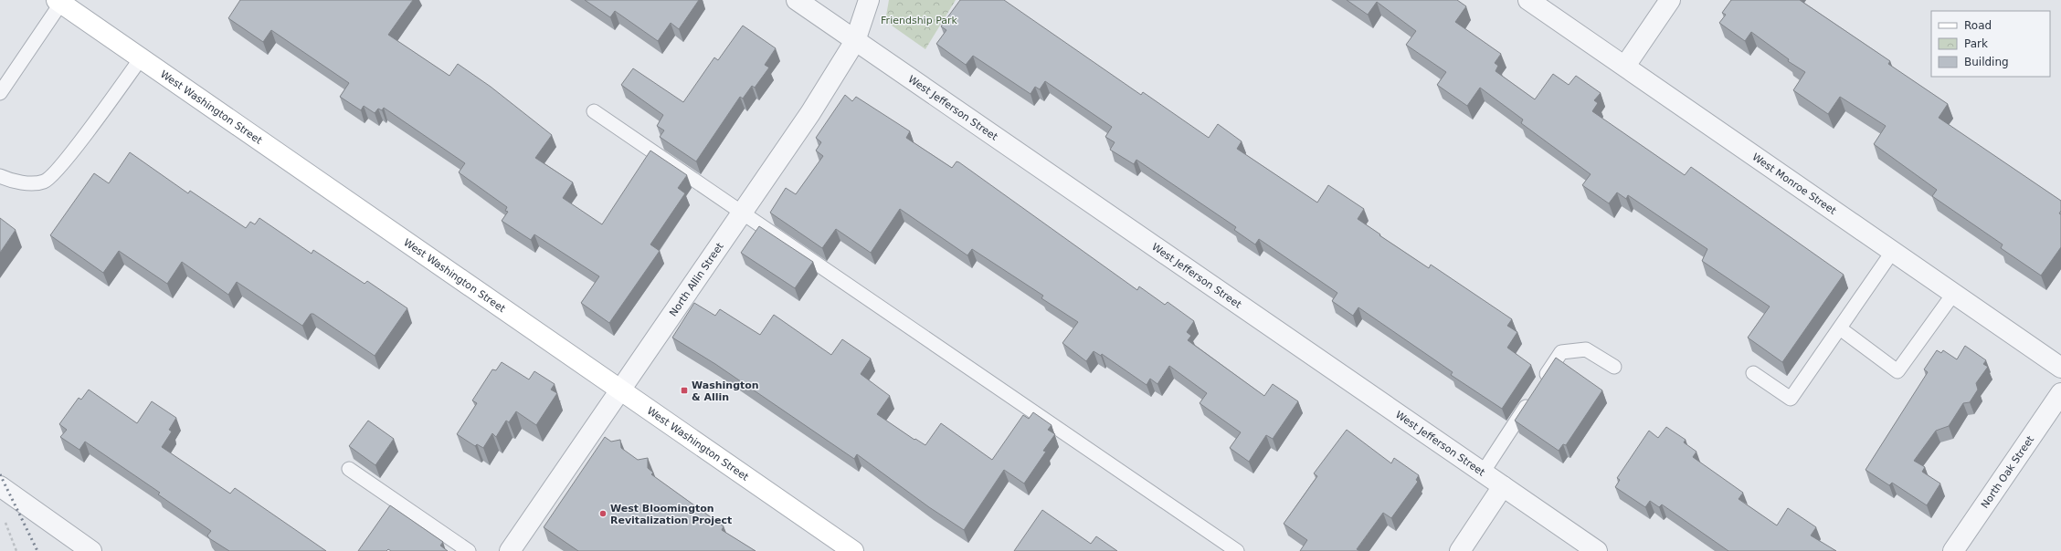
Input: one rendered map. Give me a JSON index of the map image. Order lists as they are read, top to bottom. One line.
{"streets":{"main road":["West Washington Street"],"street":["West Jefferson Street","West Monroe Street","North Allin Street","North Oak Street"]},"crossings":[["West Washington Street","North Allin Street"],["West Jefferson Street","North Allin Street"]],"parks":["Friendship Park"],"places":{"transit":["Washington & Allin"],"other":["West Bloomington Revitalization Project"]},"legend":["Road","Park","Building"]}
